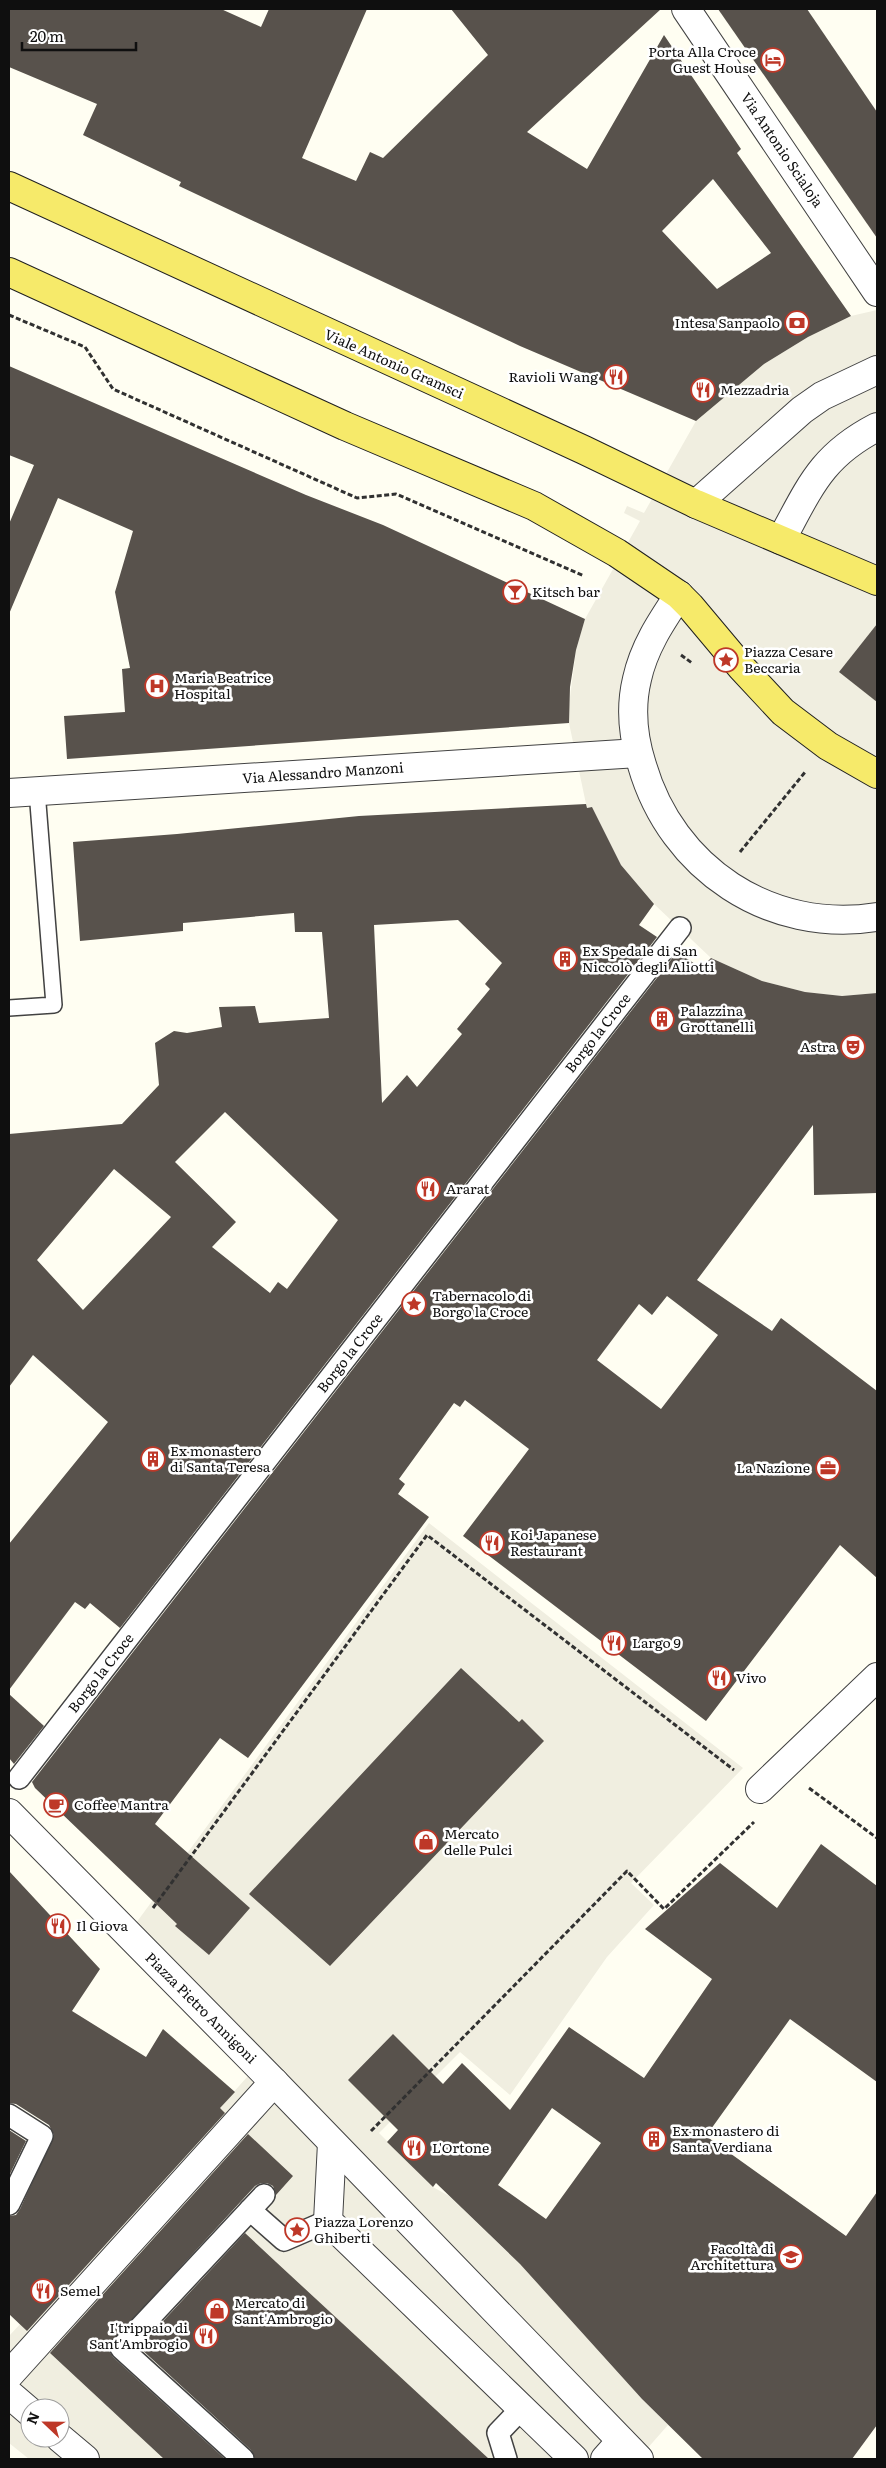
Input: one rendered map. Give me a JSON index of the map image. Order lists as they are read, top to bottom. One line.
{"streets":{"main road":["Viale Antonio Gramsci"],"street":["Via Antonio Scialoja","Via Alessandro Manzoni","Borgo la Croce","Piazza Pietro Annigoni"]},"places":{"hotel":["Porta Alla Croce Guest House"],"bank":["Intesa Sanpaolo"],"restaurant":["Ravioli Wang","Mezzadria","Ararat","Koi Japanese Restaurant","Largo 9","Vivo","Il Giova","L'Ortone","Semel","I'trippaio di Sant'Ambrogio"],"bar":["Kitsch bar"],"place":["Piazza Cesare Beccaria","Tabernacolo di Borgo la Croce","Piazza Lorenzo Ghiberti"],"hospital":["Maria Beatrice Hospital"],"building":["Ex Spedale di San Niccolò degli Aliotti","Palazzina Grottanelli","Ex monastero di Santa Teresa","Ex monastero di Santa Verdiana"],"theatre":["Astra"],"office":["La Nazione"],"cafe":["Coffee Mantra"],"shop":["Mercato delle Pulci","Mercato di Sant'Ambrogio"],"school or university":["Facoltà di Architettura"]},"scale_bar":"20 m","north":"left"}
